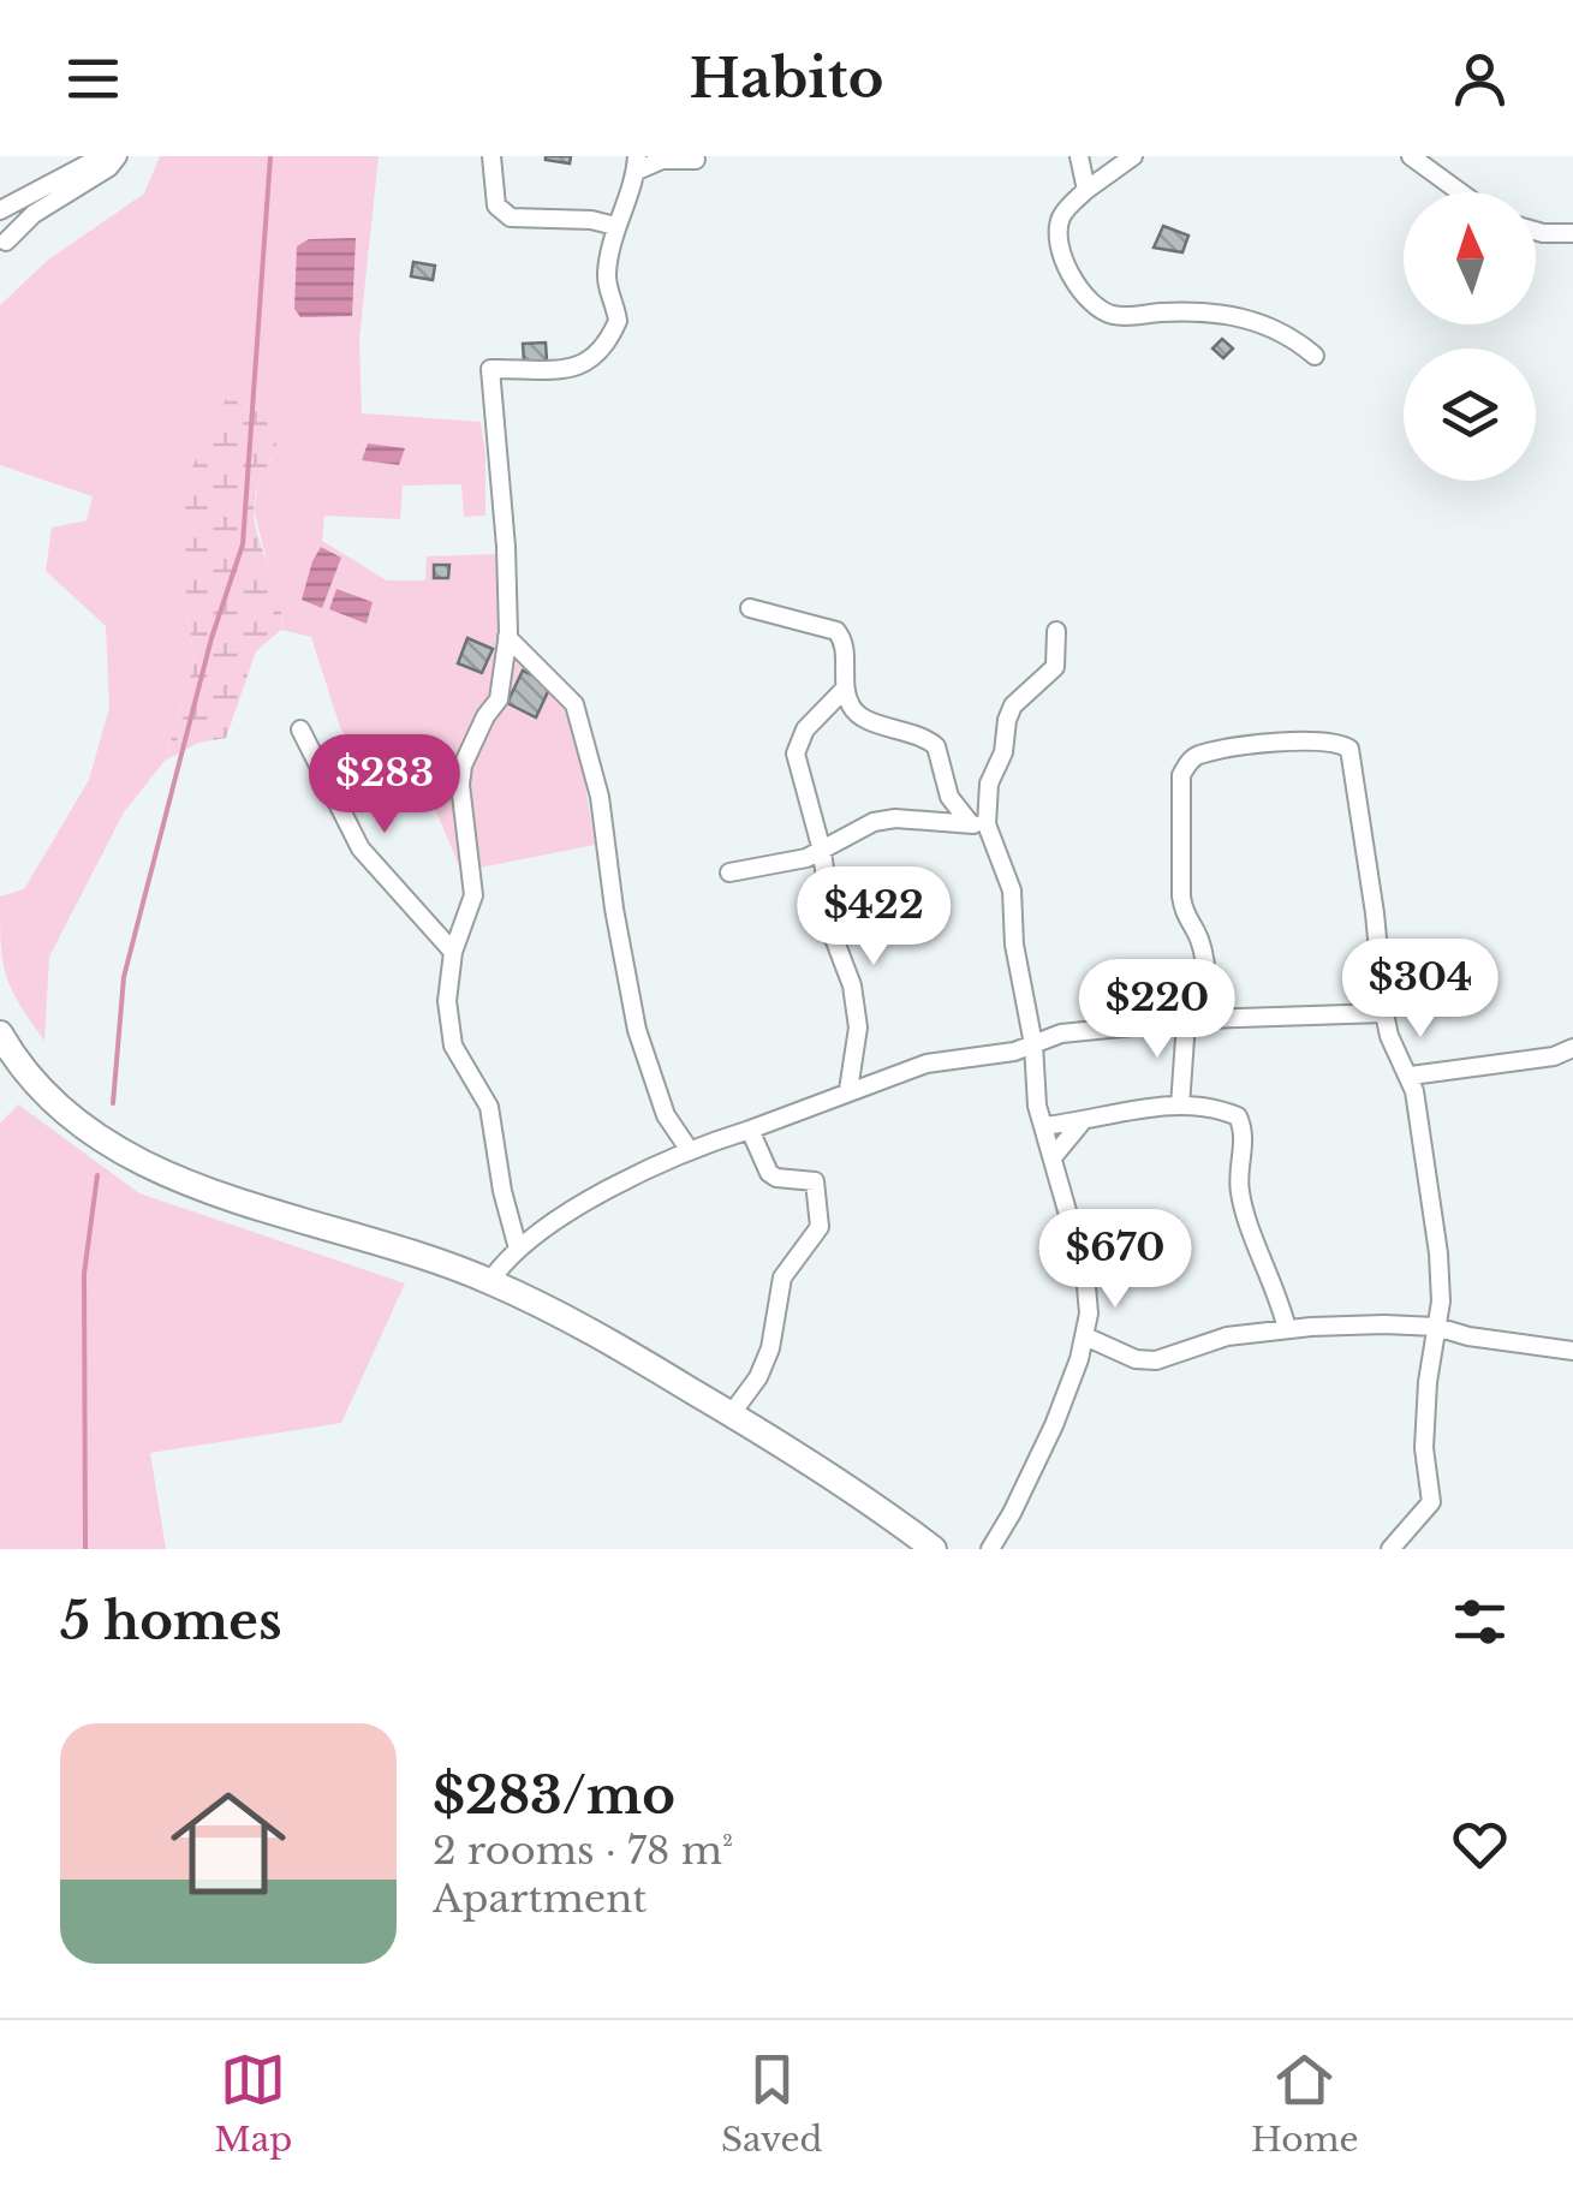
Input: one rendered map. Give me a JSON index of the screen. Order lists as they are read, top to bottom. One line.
{"north":"top","page":{"header":"Habito","price":["$283","$422","$304","$220","$670"],"heading":"5 homes","list":[{"name":"$283/mo","note":"2 rooms · 78 m² · Apartment"}],"tabs":["Map","Saved","Home"]}}
